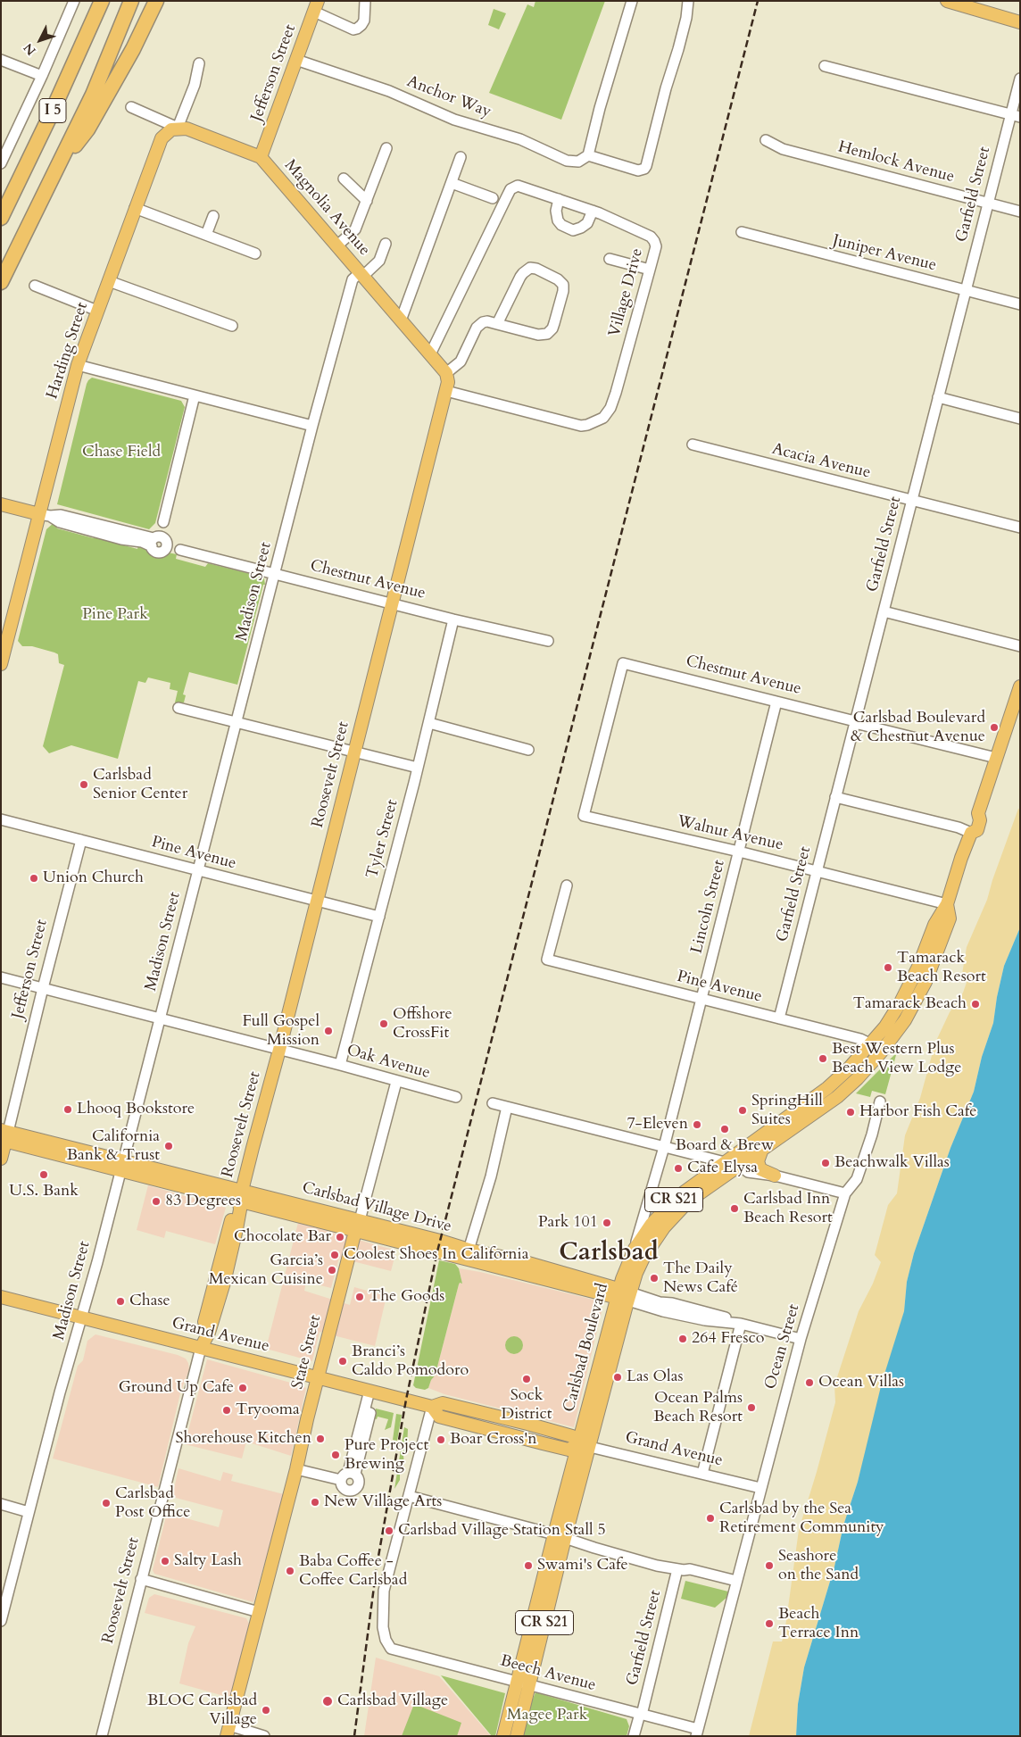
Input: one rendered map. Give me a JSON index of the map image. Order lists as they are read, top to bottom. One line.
{"streets":{"highway":["I 5"],"main road":["Jefferson Street","Magnolia Avenue","Harding Street","Chestnut Avenue","Roosevelt Street","CR S21","Carlsbad Village Drive","Grand Avenue","Carlsbad Boulevard","State Street"],"street":["Anchor Way","Hemlock Avenue","Garfield Street","Juniper Avenue","Village Drive","Acacia Avenue","Madison Street","Walnut Avenue","Tyler Street","Pine Avenue","Lincoln Street","Oak Avenue","Ocean Street","Beech Avenue"]},"crossings":[["Jefferson Street","Anchor Way"],["Jefferson Street","Magnolia Avenue"],["Jefferson Street","Pine Avenue"],["Jefferson Street","Oak Avenue"],["Jefferson Street","Carlsbad Village Drive"],["Hemlock Avenue","Garfield Street"],["Garfield Street","Juniper Avenue"],["Garfield Street","Acacia Avenue"],["Garfield Street","Chestnut Avenue"],["Garfield Street","Walnut Avenue"],["Garfield Street","Pine Avenue"],["Garfield Street","Beech Avenue"],["Magnolia Avenue","Village Drive"],["Magnolia Avenue","Harding Street"],["Magnolia Avenue","Madison Street"],["Village Drive","Roosevelt Street"],["Harding Street","Chestnut Avenue"],["Chestnut Avenue","Madison Street"],["Chestnut Avenue","Roosevelt Street"],["Chestnut Avenue","Walnut Avenue"],["Chestnut Avenue","Tyler Street"],["Chestnut Avenue","Lincoln Street"],["Chestnut Avenue","Carlsbad Boulevard"],["Madison Street","Pine Avenue"],["Madison Street","Oak Avenue"],["Madison Street","Carlsbad Village Drive"],["Madison Street","Grand Avenue"],["Roosevelt Street","Pine Avenue"],["Roosevelt Street","Oak Avenue"],["Roosevelt Street","Carlsbad Village Drive"],["Roosevelt Street","Grand Avenue"],["Walnut Avenue","Lincoln Street"],["Walnut Avenue","Carlsbad Boulevard"],["Tyler Street","Pine Avenue"],["Tyler Street","Oak Avenue"],["Pine Avenue","Lincoln Street"],["Pine Avenue","Carlsbad Boulevard"],["Lincoln Street","Carlsbad Boulevard"],["Oak Avenue","State Street"],["Carlsbad Village Drive","Ocean Street"],["Carlsbad Village Drive","Carlsbad Boulevard"],["Carlsbad Village Drive","State Street"],["Grand Avenue","Ocean Street"],["Grand Avenue","Carlsbad Boulevard"],["Grand Avenue","State Street"],["Ocean Street","Beech Avenue"],["Carlsbad Boulevard","Beech Avenue"]],"districts":["Carlsbad"],"parks":["Chase Field","Pine Park","Magee Park"],"places":["Carlsbad Boulevard & Chestnut Avenue","Carlsbad Senior Center","Union Church","Tamarack Beach Resort","Tamarack Beach","Offshore CrossFit","Full Gospel Mission","Best Western Plus Beach View Lodge","Lhooq Bookstore","SpringHill Suites","Harbor Fish Cafe","7-Eleven","Board & Brew","California Bank & Trust","Beachwalk Villas","Cafe Elysa","U.S. Bank","83 Degrees","Carlsbad Inn Beach Resort","Park 101","Chocolate Bar","Coolest Shoes In California","Garcia’s Mexican Cuisine","The Daily News Café","The Goods","Chase","264 Fresco","Branci’s Caldo Pomodoro","Las Olas","Sock District","Ocean Villas","Ground Up Cafe","Ocean Palms Beach Resort","Tryooma","Shorehouse Kitchen","Boar Cross'n","Pure Project Brewing","New Village Arts","Carlsbad Post Office","Carlsbad by the Sea Retirement Community","Carlsbad Village Station Stall 5","Salty Lash","Swami's Cafe","Seashore on the Sand","Baba Coffee - Coffee Carlsbad","Beach Terrace Inn","Carlsbad Village","BLOC Carlsbad Village"],"north":"bottom left"}
